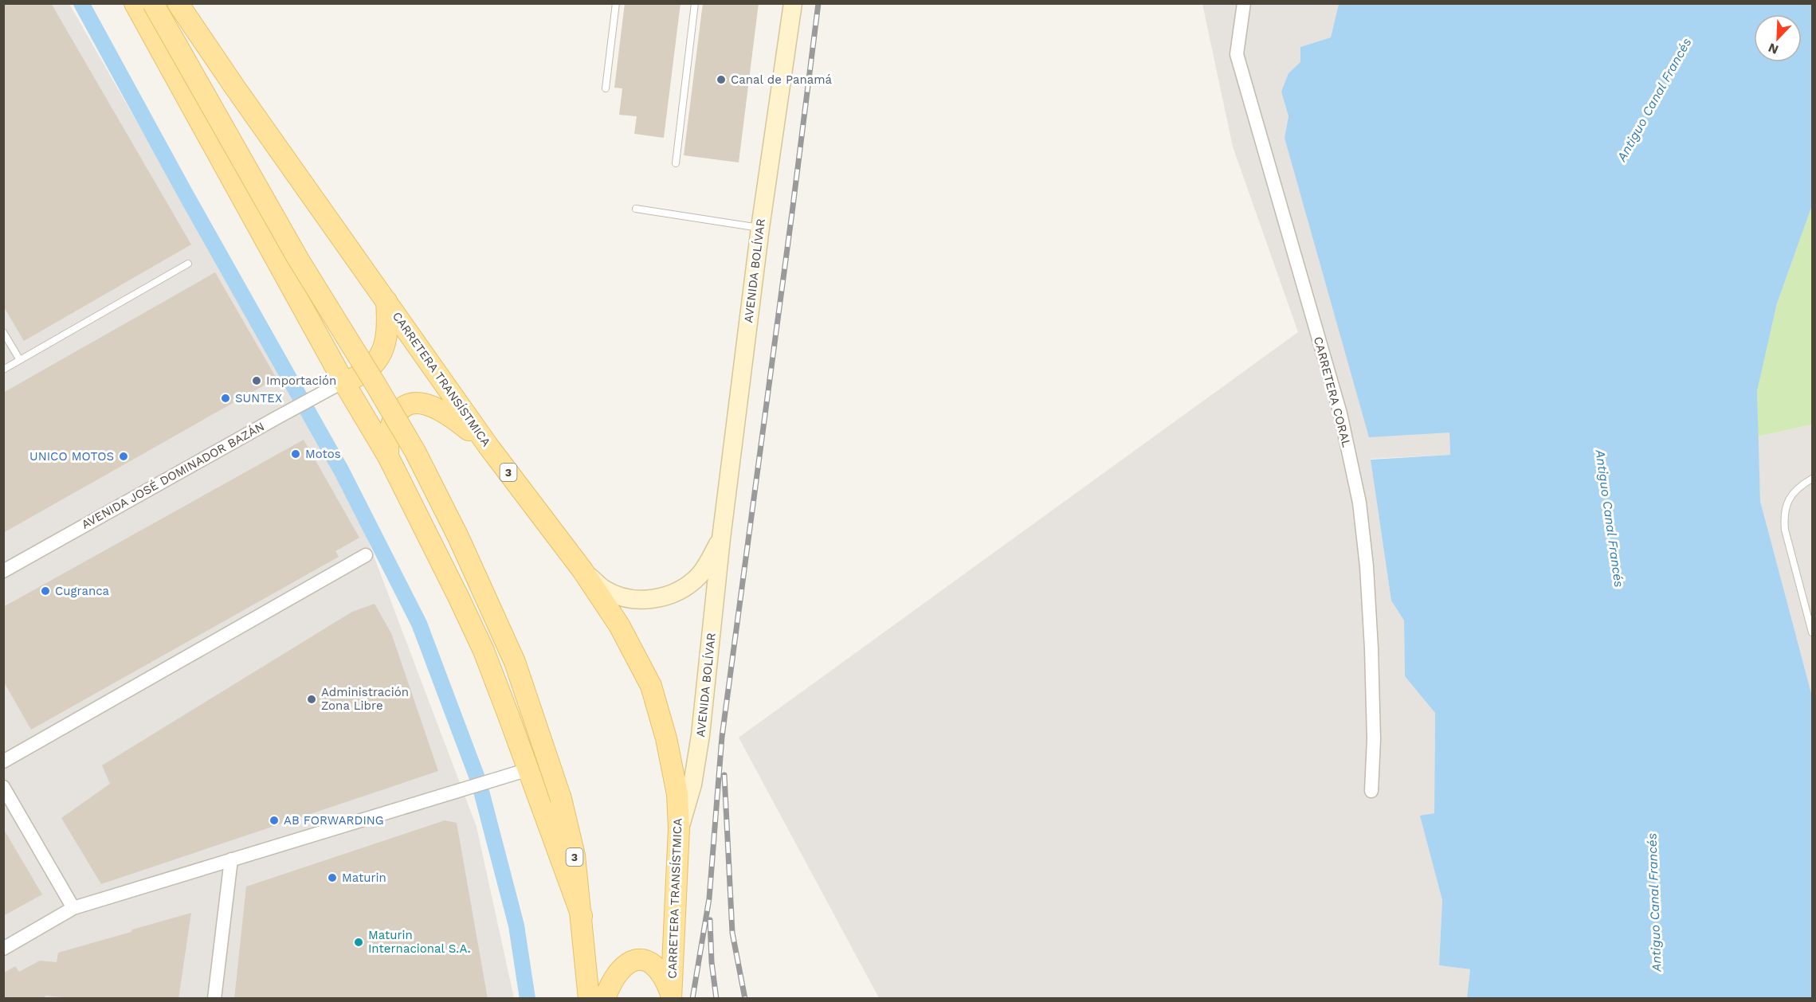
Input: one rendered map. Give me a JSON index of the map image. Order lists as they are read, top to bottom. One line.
{"streets":{"main road":["AVENIDA BOLÍVAR","CARRETERA TRANSÍSTMICA","3"],"street":["CARRETERA CORAL","AVENIDA JOSÉ DOMINADOR BAZÁN"]},"crossings":[["AVENIDA BOLÍVAR","CARRETERA TRANSÍSTMICA"]],"water":["Antiguo Canal Francés"],"places":["Canal de Panamá","Importación","SUNTEX","Motos","UNICO MOTOS","Cugranca","Administración Zona Libre","AB FORWARDING","Maturin","Maturin Internacional S.A."],"north":"bottom left"}
